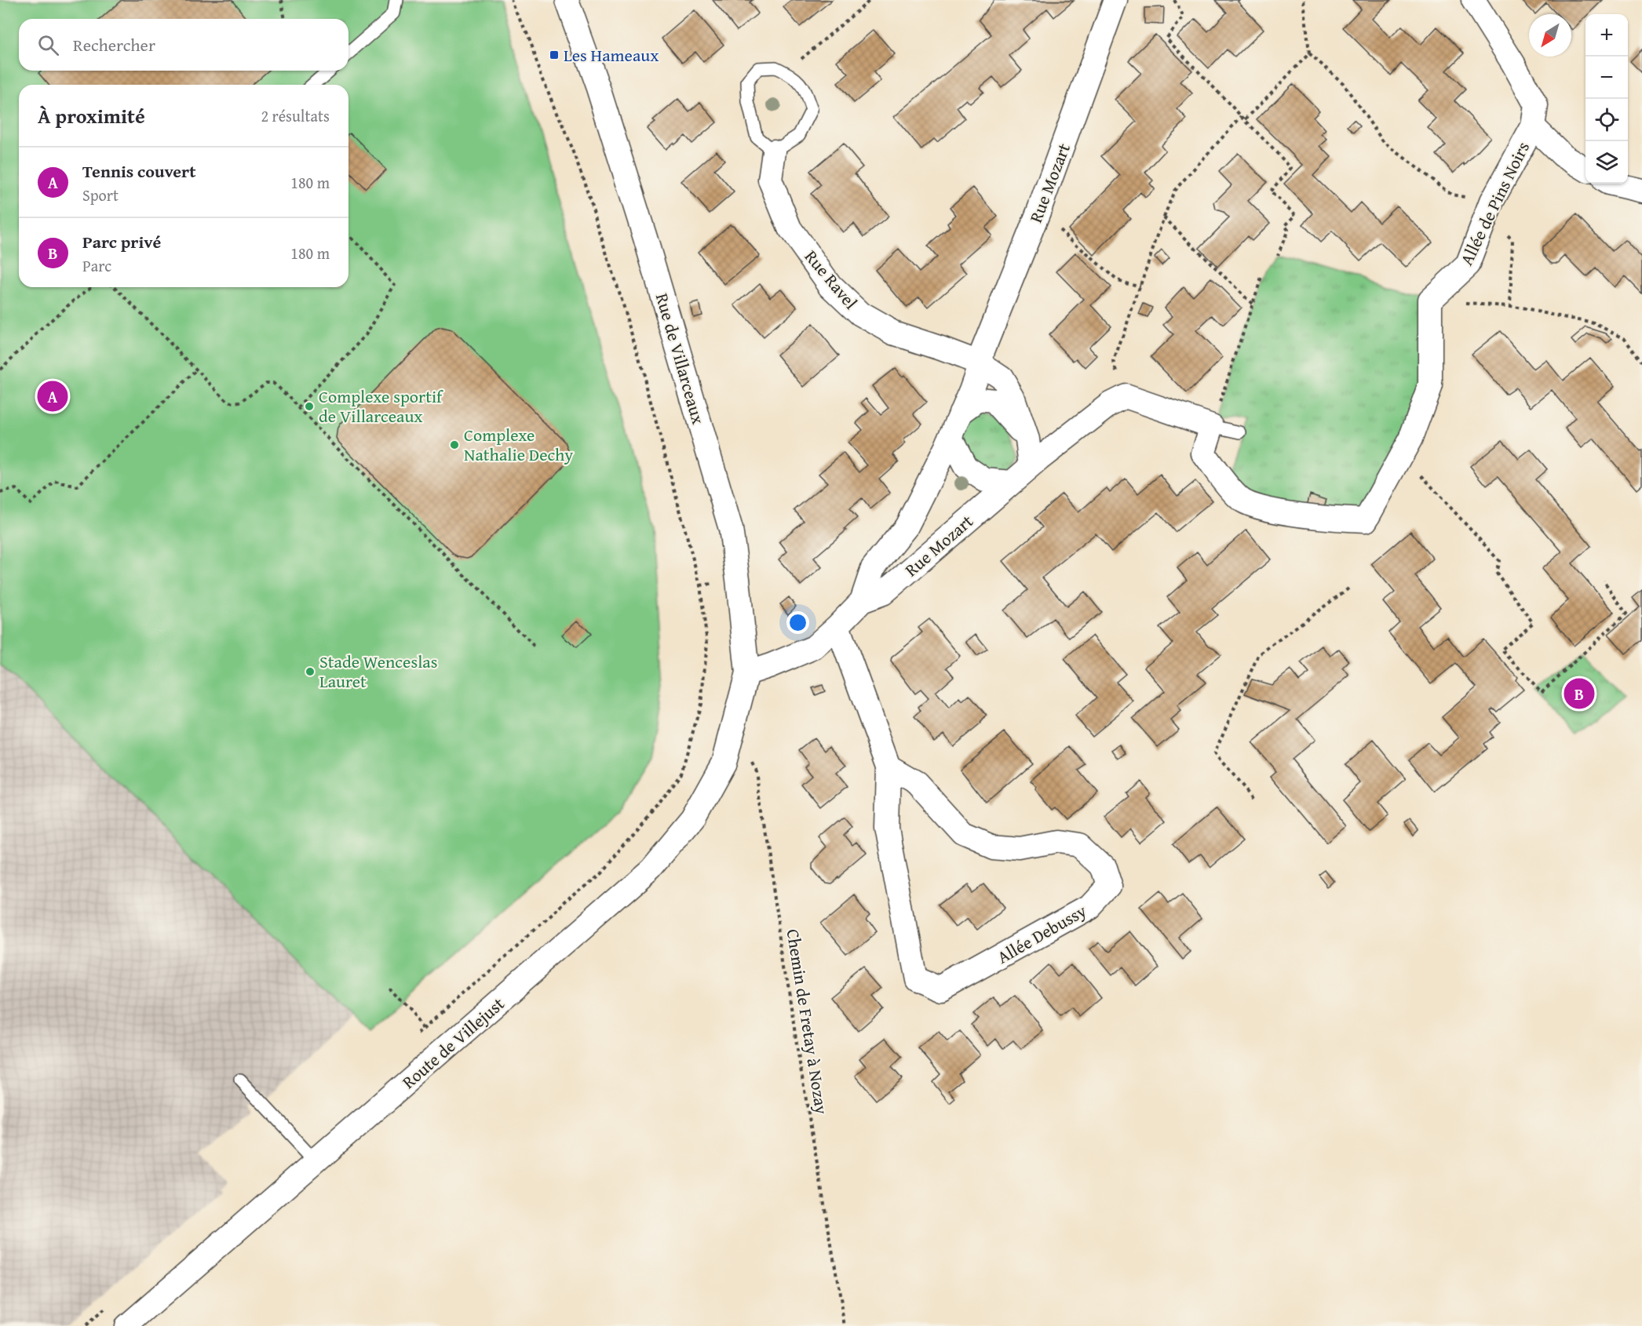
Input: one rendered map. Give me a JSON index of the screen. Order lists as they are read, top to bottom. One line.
{"streets":{"street":["Rue Mozart","Allée de Pins Noirs","Rue Ravel","Rue de Villarceaux","Allée Debussy","Route de Villejust"],"path":["Chemin de Fretay à Nozay"]},"crossings":[["Rue Mozart","Rue Ravel"],["Rue Mozart","Rue de Villarceaux"],["Rue Mozart","Allée Debussy"],["Rue de Villarceaux","Chemin de Fretay à Nozay"],["Rue de Villarceaux","Route de Villejust"],["Chemin de Fretay à Nozay","Route de Villejust"]],"places":{"transit":["Les Hameaux"],"other":["Complexe sportif de Villarceaux","Complexe Nathalie Dechy","Stade Wenceslas Lauret"]},"north":"bottom left","page":{"map_buttons":["+","−"],"search":"Rechercher","heading":["À proximité","2 résultats"],"list":[{"mark":"A","name":"Tennis couvert","note":"Sport","value":"180 m"},{"mark":"B","name":"Parc privé","note":"Parc","value":"180 m"}],"pins":["A","B"]}}
